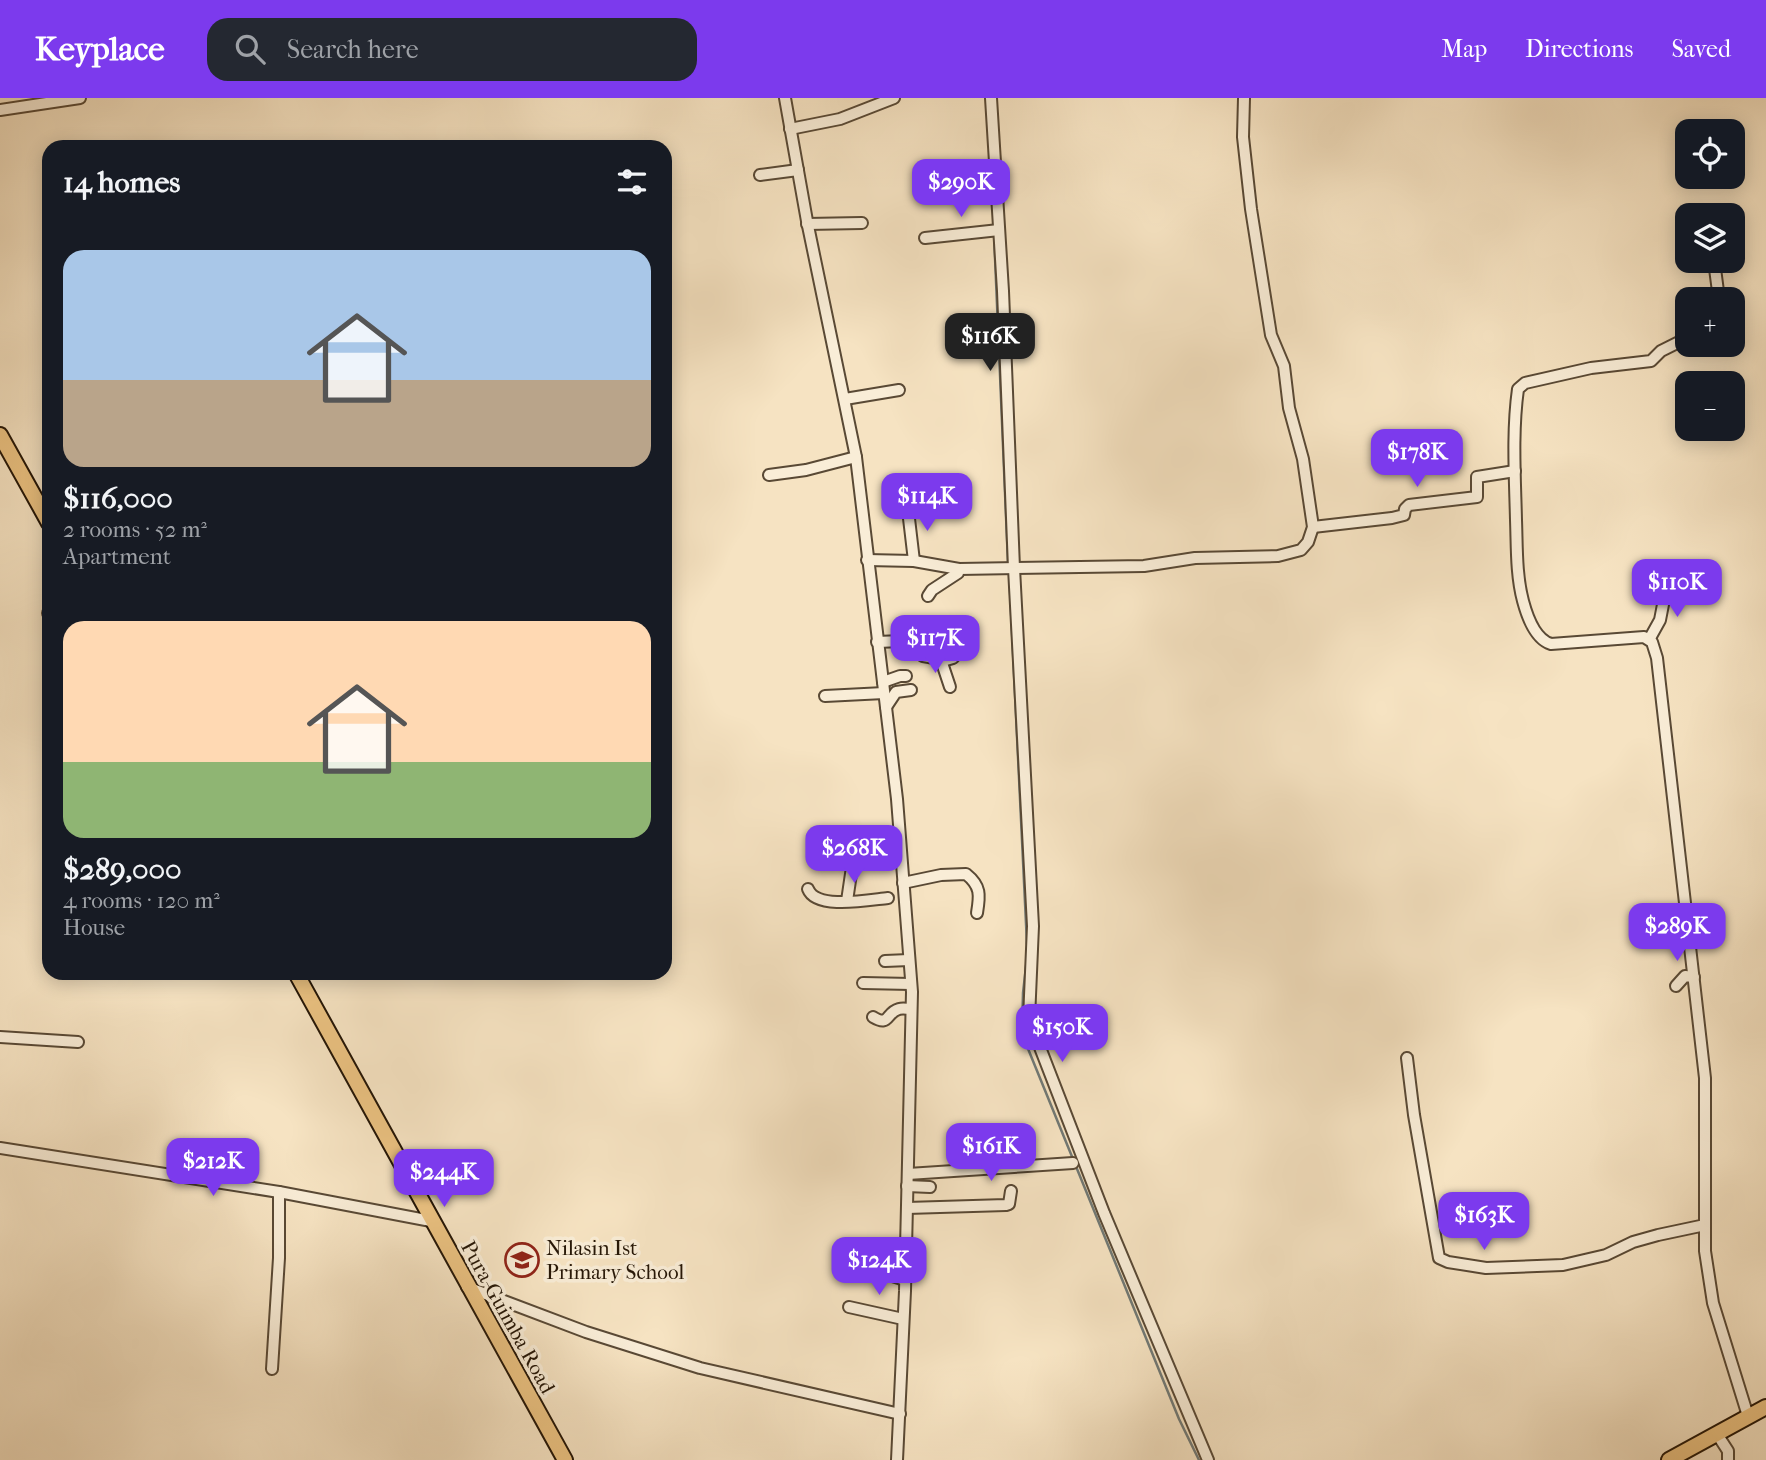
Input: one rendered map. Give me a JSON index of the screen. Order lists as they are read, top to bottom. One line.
{"streets":{"main road":["Pura-Guimba Road"]},"places":{"school or university":["Nilasin Ist Primary School"]},"page":{"header":"Keyplace","search":"Search here","nav":["Map","Directions","Saved"],"map_buttons":["+","−"],"heading":"14 homes","price":["$290K","$116K","$178K","$114K","$110K","$117K","$268K","$289K","$150K","$161K","$212K","$244K","$163K","$124K"],"list":[{"name":"$116,000","note":"2 rooms · 52 m² · Apartment"},{"name":"$289,000","note":"4 rooms · 120 m² · House"}]}}
